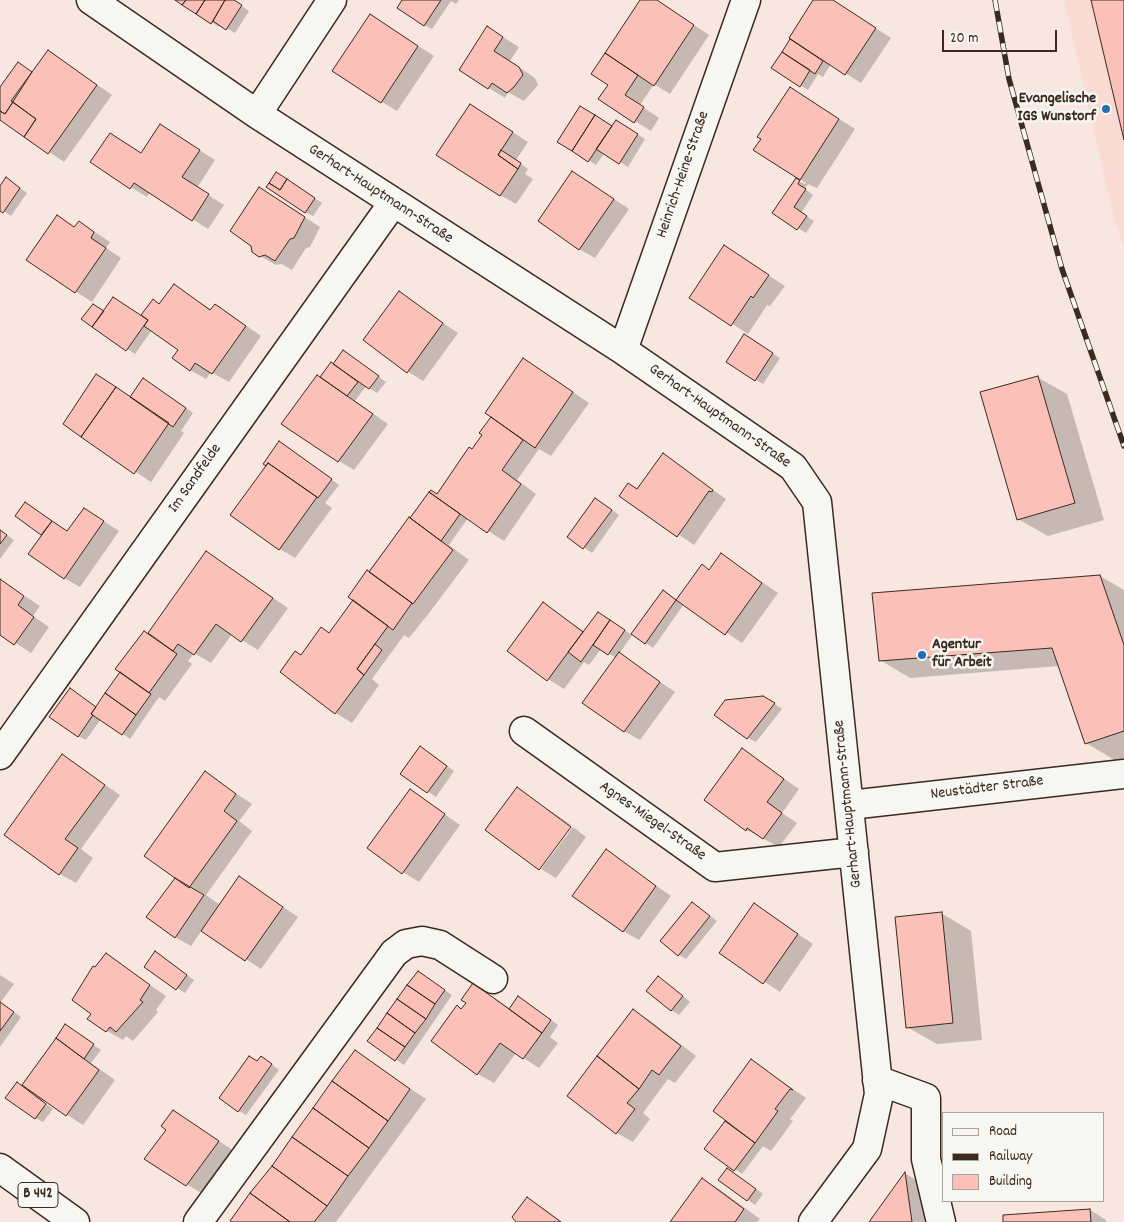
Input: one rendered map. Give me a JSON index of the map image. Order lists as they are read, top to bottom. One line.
{"streets":{"street":["Heinrich-Heine-Straße","Gerhart-Hauptmann-Straße","Im Sandfelde","Neustädter Straße","Agnes-Miegel-Straße","B 442"]},"crossings":[["Heinrich-Heine-Straße","Gerhart-Hauptmann-Straße"],["Gerhart-Hauptmann-Straße","Im Sandfelde"],["Gerhart-Hauptmann-Straße","Neustädter Straße"],["Gerhart-Hauptmann-Straße","Agnes-Miegel-Straße"]],"places":["Evangelische IGS Wunstorf","Agentur für Arbeit"],"legend":["Road","Railway","Building"],"scale_bar":"20 m"}
